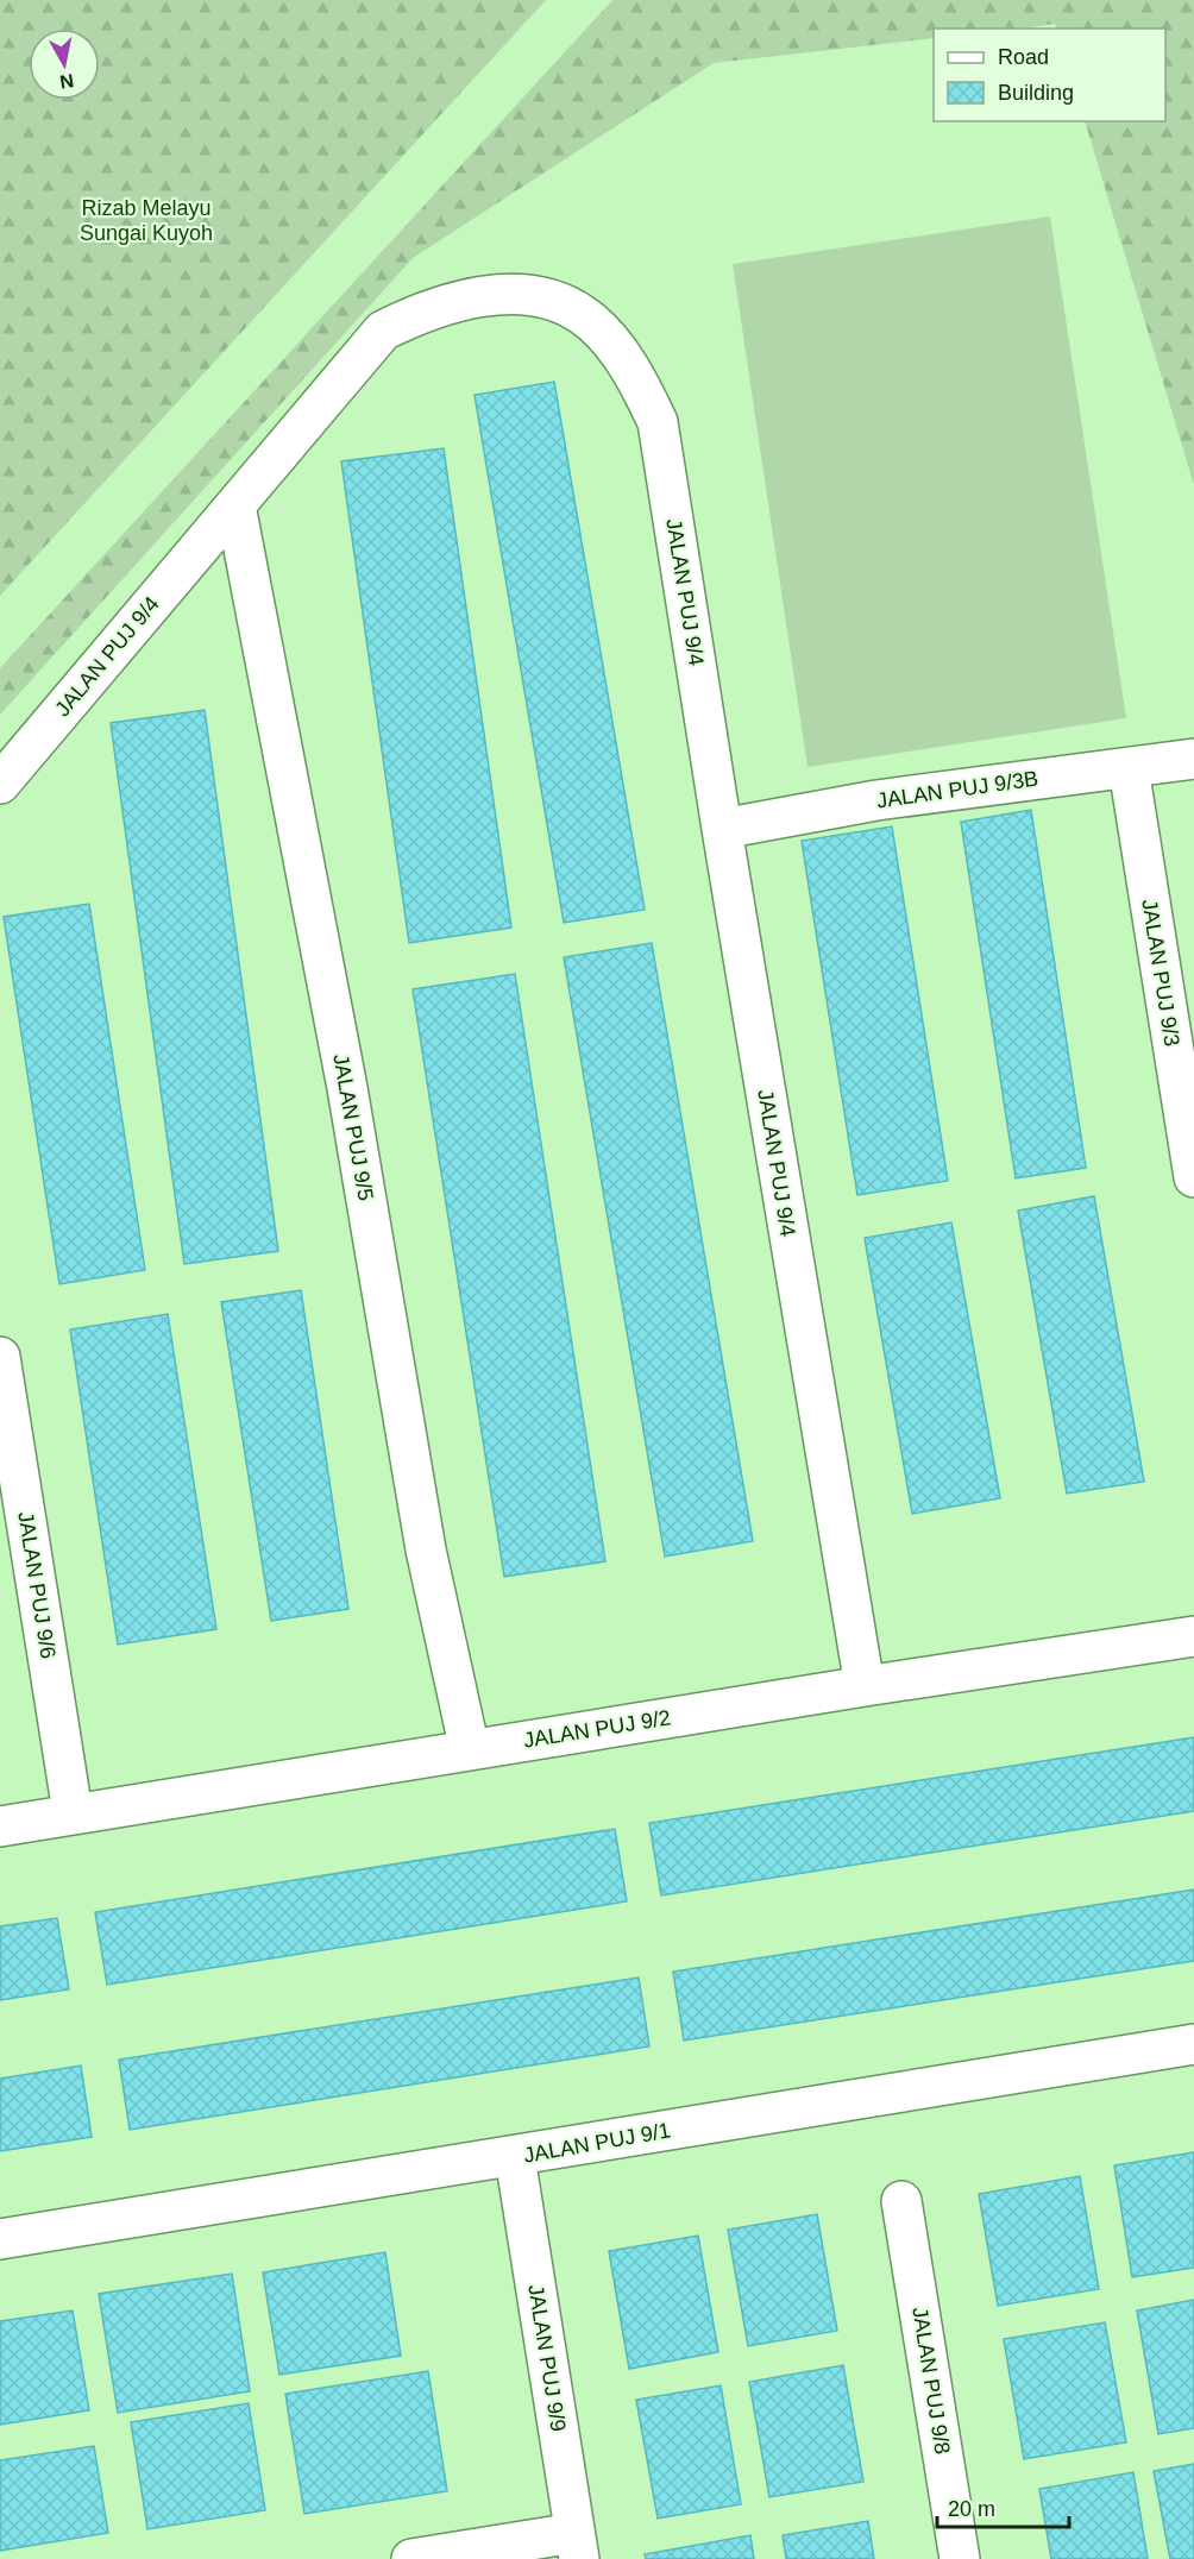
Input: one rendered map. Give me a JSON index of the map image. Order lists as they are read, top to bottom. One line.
{"streets":{"street":["JALAN PUJ 9/4","JALAN PUJ 9/3B","JALAN PUJ 9/3","JALAN PUJ 9/5","JALAN PUJ 9/6","JALAN PUJ 9/2","JALAN PUJ 9/1","JALAN PUJ 9/9","JALAN PUJ 9/8"]},"crossings":[["JALAN PUJ 9/4","JALAN PUJ 9/3B"],["JALAN PUJ 9/4","JALAN PUJ 9/5"],["JALAN PUJ 9/4","JALAN PUJ 9/2"],["JALAN PUJ 9/3B","JALAN PUJ 9/3"],["JALAN PUJ 9/5","JALAN PUJ 9/2"],["JALAN PUJ 9/6","JALAN PUJ 9/2"],["JALAN PUJ 9/1","JALAN PUJ 9/9"]],"parks":["Rizab Melayu Sungai Kuyoh"],"legend":["Road","Building"],"scale_bar":"20 m","north":"bottom"}
